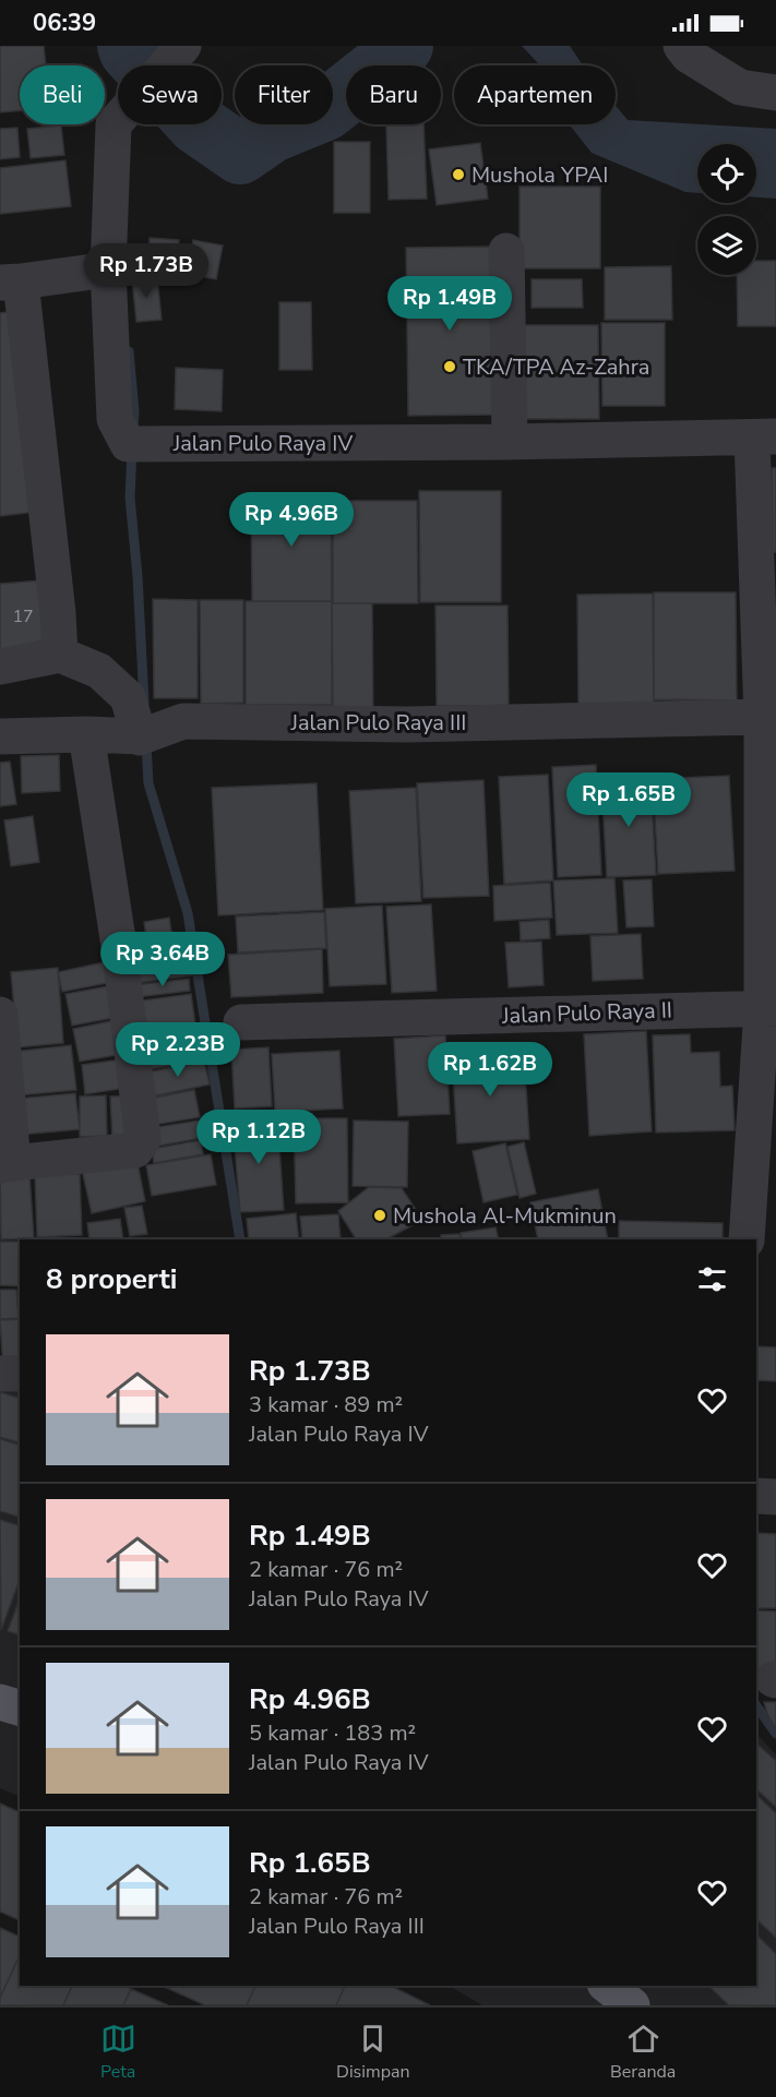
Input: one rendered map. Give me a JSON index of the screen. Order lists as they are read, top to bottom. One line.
{"streets":{"street":["Jalan Pulo Raya IV","Jalan Pulo Raya III","Jalan Pulo Raya II"]},"places":["Mushola YPAI","TKA/TPA Az-Zahra","Mushola Al-Mukminun"],"house_numbers":["17"],"page":{"status":"06:39","chip":["Beli","Sewa","Filter","Baru","Apartemen"],"price":["Rp 1.73B","Rp 1.49B","Rp 4.96B","Rp 1.65B","Rp 3.64B","Rp 2.23B","Rp 1.62B","Rp 1.12B"],"heading":"8 properti","list":[{"name":"Rp 1.73B","note":"3 kamar · 89 m² · Jalan Pulo Raya IV"},{"name":"Rp 1.49B","note":"2 kamar · 76 m² · Jalan Pulo Raya IV"},{"name":"Rp 4.96B","note":"5 kamar · 183 m² · Jalan Pulo Raya IV"},{"name":"Rp 1.65B","note":"2 kamar · 76 m² · Jalan Pulo Raya III"}],"tabs":["Peta","Disimpan","Beranda"]}}
